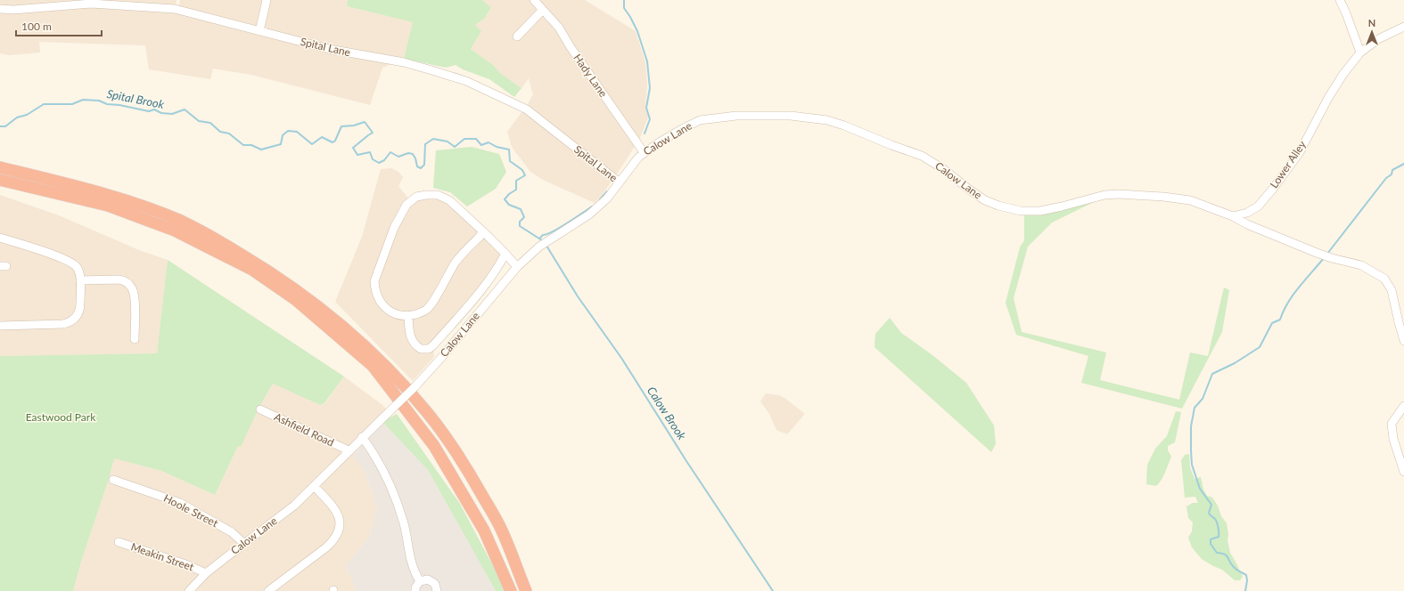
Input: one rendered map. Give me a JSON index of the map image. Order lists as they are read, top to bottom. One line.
{"streets":{"street":["Spital Lane","Hady Lane","Calow Lane","Lower Alley","Ashfield Road","Hoole Street","Meakin Street"]},"crossings":[["Spital Lane","Calow Lane"],["Hady Lane","Calow Lane"],["Calow Lane","Lower Alley"],["Calow Lane","Ashfield Road"],["Calow Lane","Hoole Street"],["Calow Lane","Meakin Street"]],"water":["Spital Brook","Calow Brook"],"parks":["Eastwood Park"],"scale_bar":"100 m","north":"top"}
